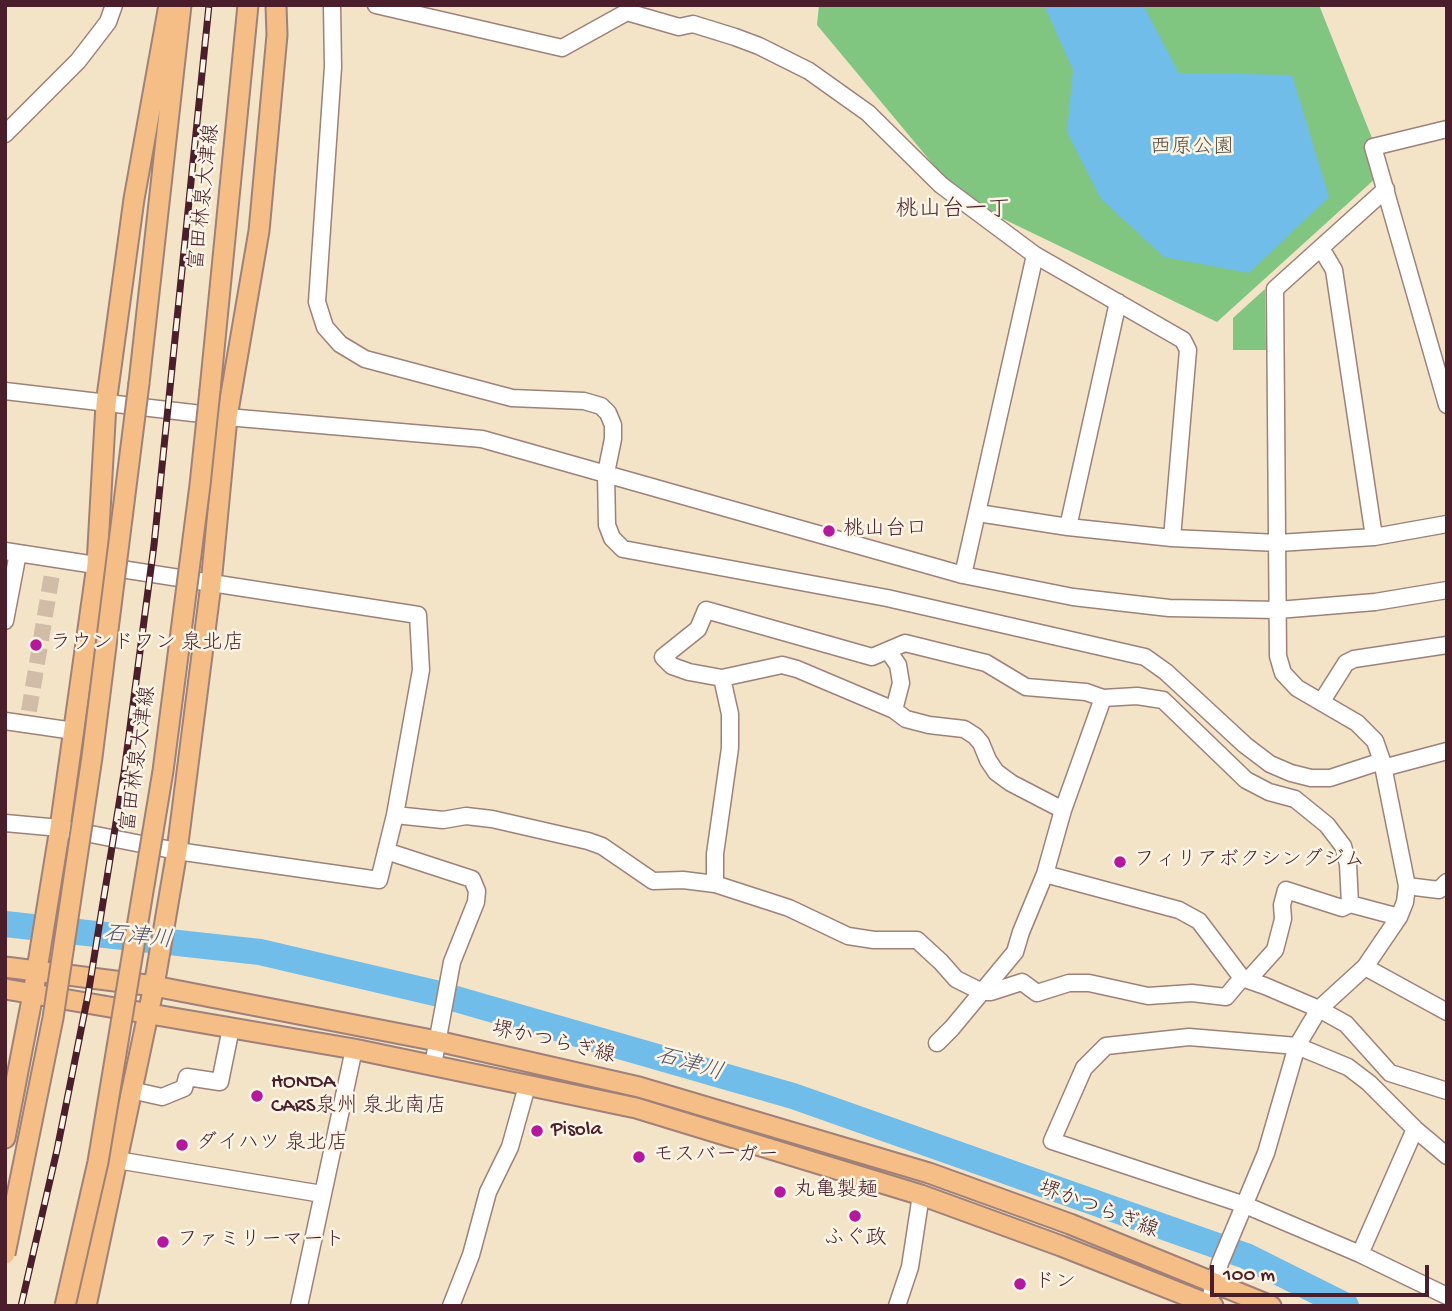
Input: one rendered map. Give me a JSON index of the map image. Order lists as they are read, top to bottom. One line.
{"streets":{"main road":["富田林泉大津線","堺かつらぎ線"]},"districts":["桃山台一丁"],"water":["石津川"],"parks":["西原公園"],"places":["桃山台口","ラウンドワン 泉北店","フィリアボクシングジム","HONDA CARS泉州 泉北南店","Pisola","ダイハツ 泉北店","モスバーガー","丸亀製麺","ふぐ政","ファミリーマート","ドン"],"scale_bar":"100 m"}
